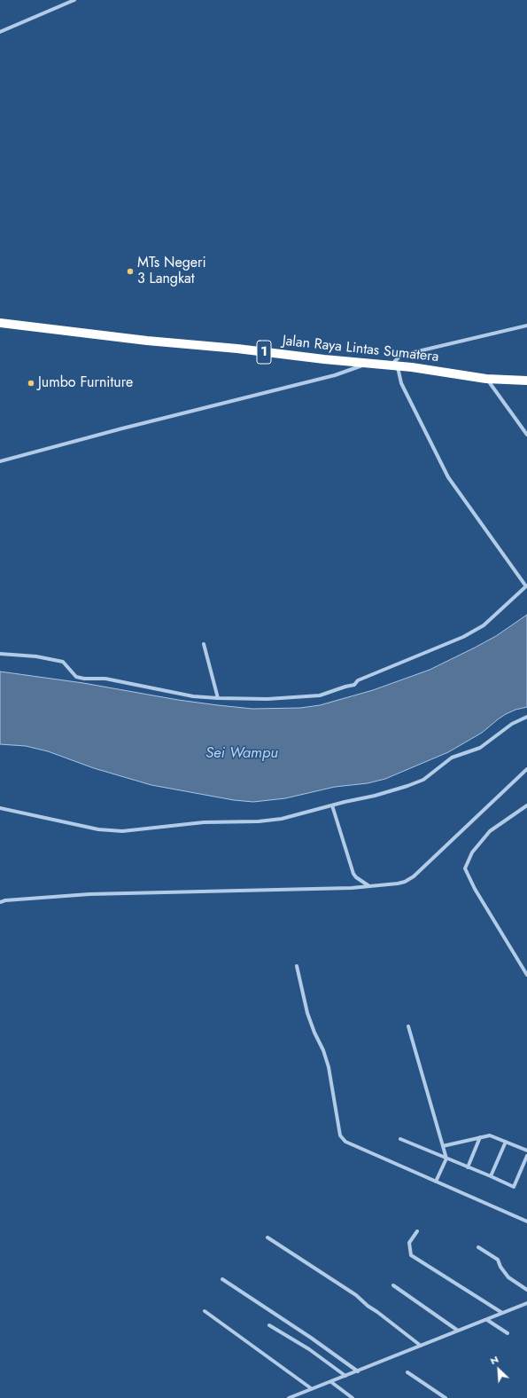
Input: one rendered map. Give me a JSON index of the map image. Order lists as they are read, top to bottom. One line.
{"streets":{"highway":["Jalan Raya Lintas Sumatera","1"]},"water":["Sei Wampu"],"places":["MTs Negeri 3 Langkat","Jumbo Furniture"],"north":"top left"}
